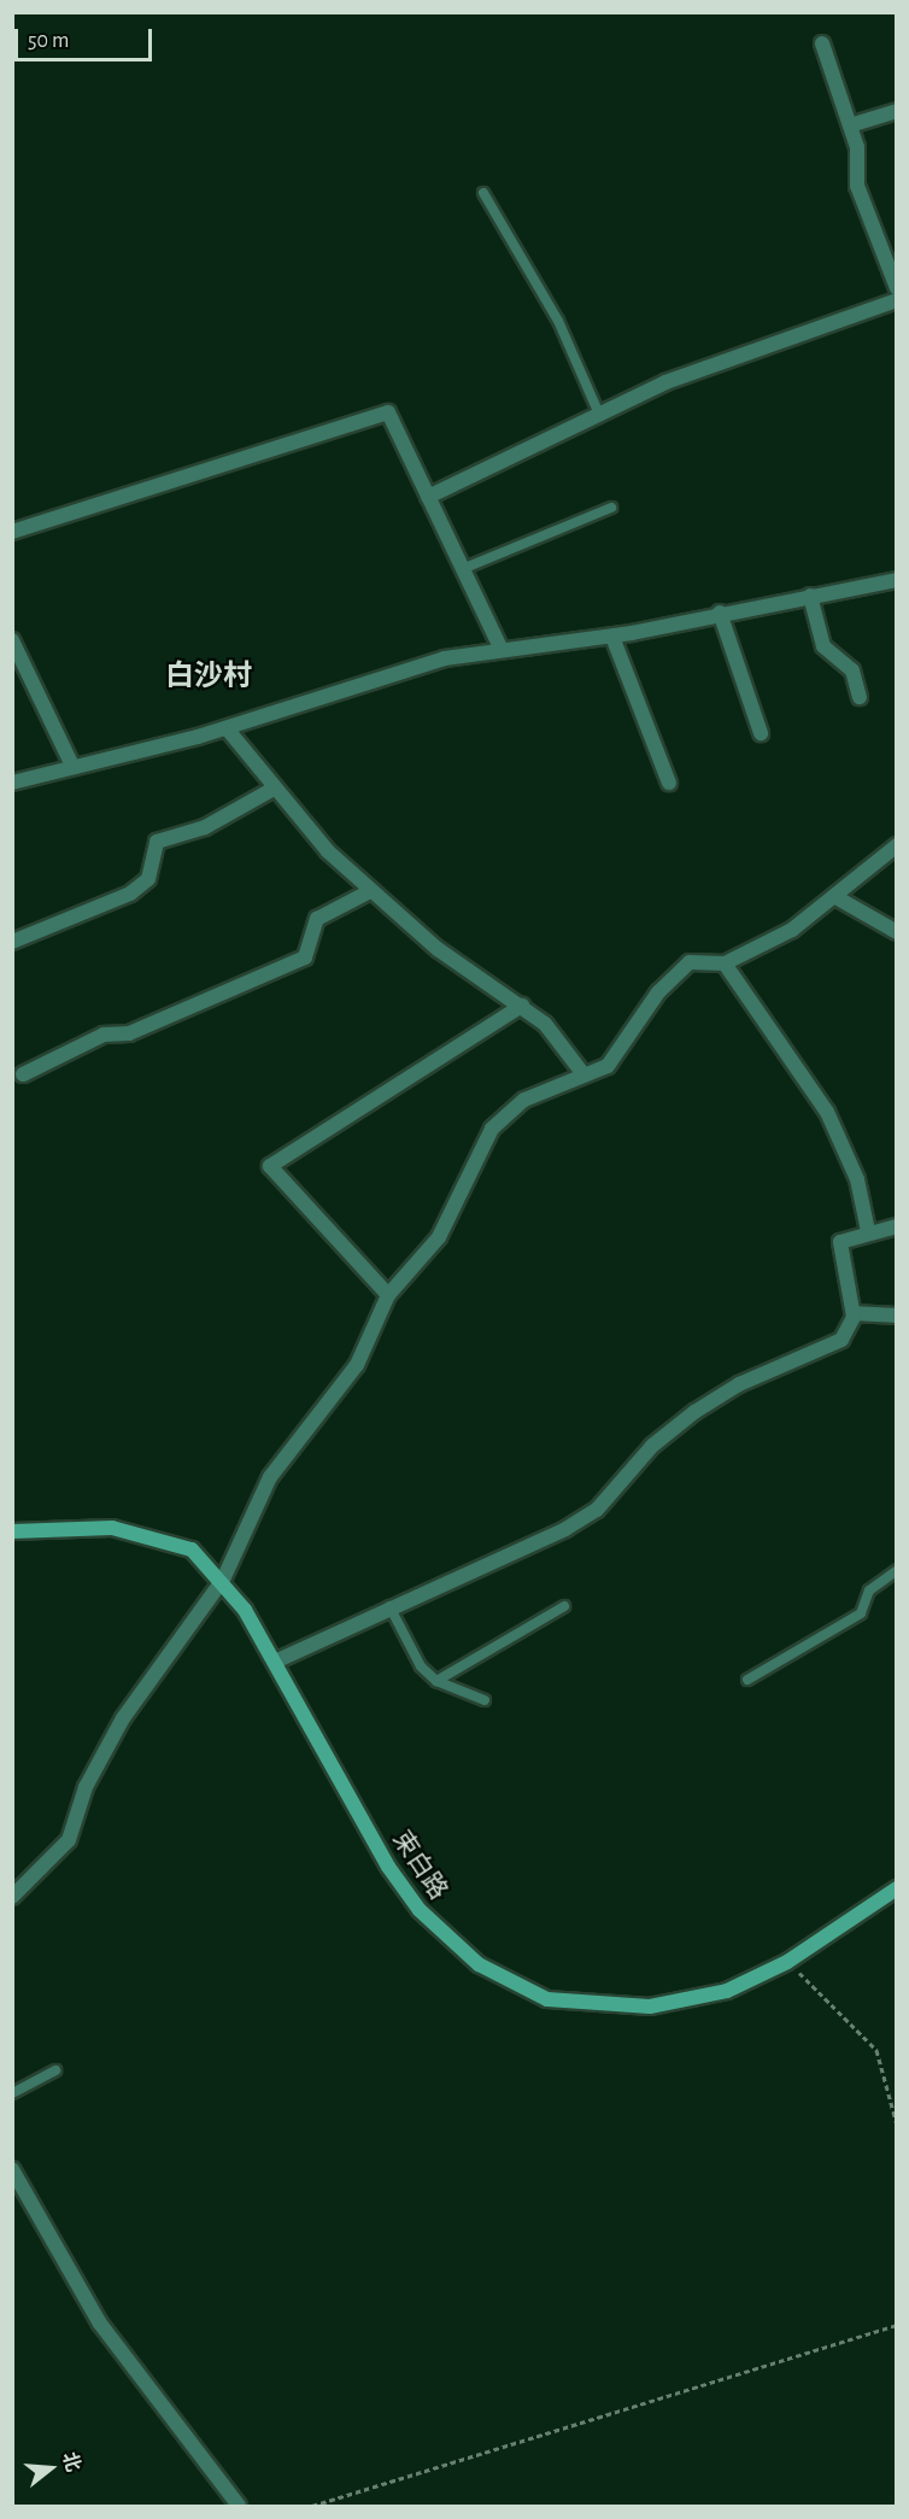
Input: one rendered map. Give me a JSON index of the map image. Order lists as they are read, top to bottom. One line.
{"streets":{"main road":["束白路"]},"districts":["白沙村"],"scale_bar":"50 m","north":"right"}
